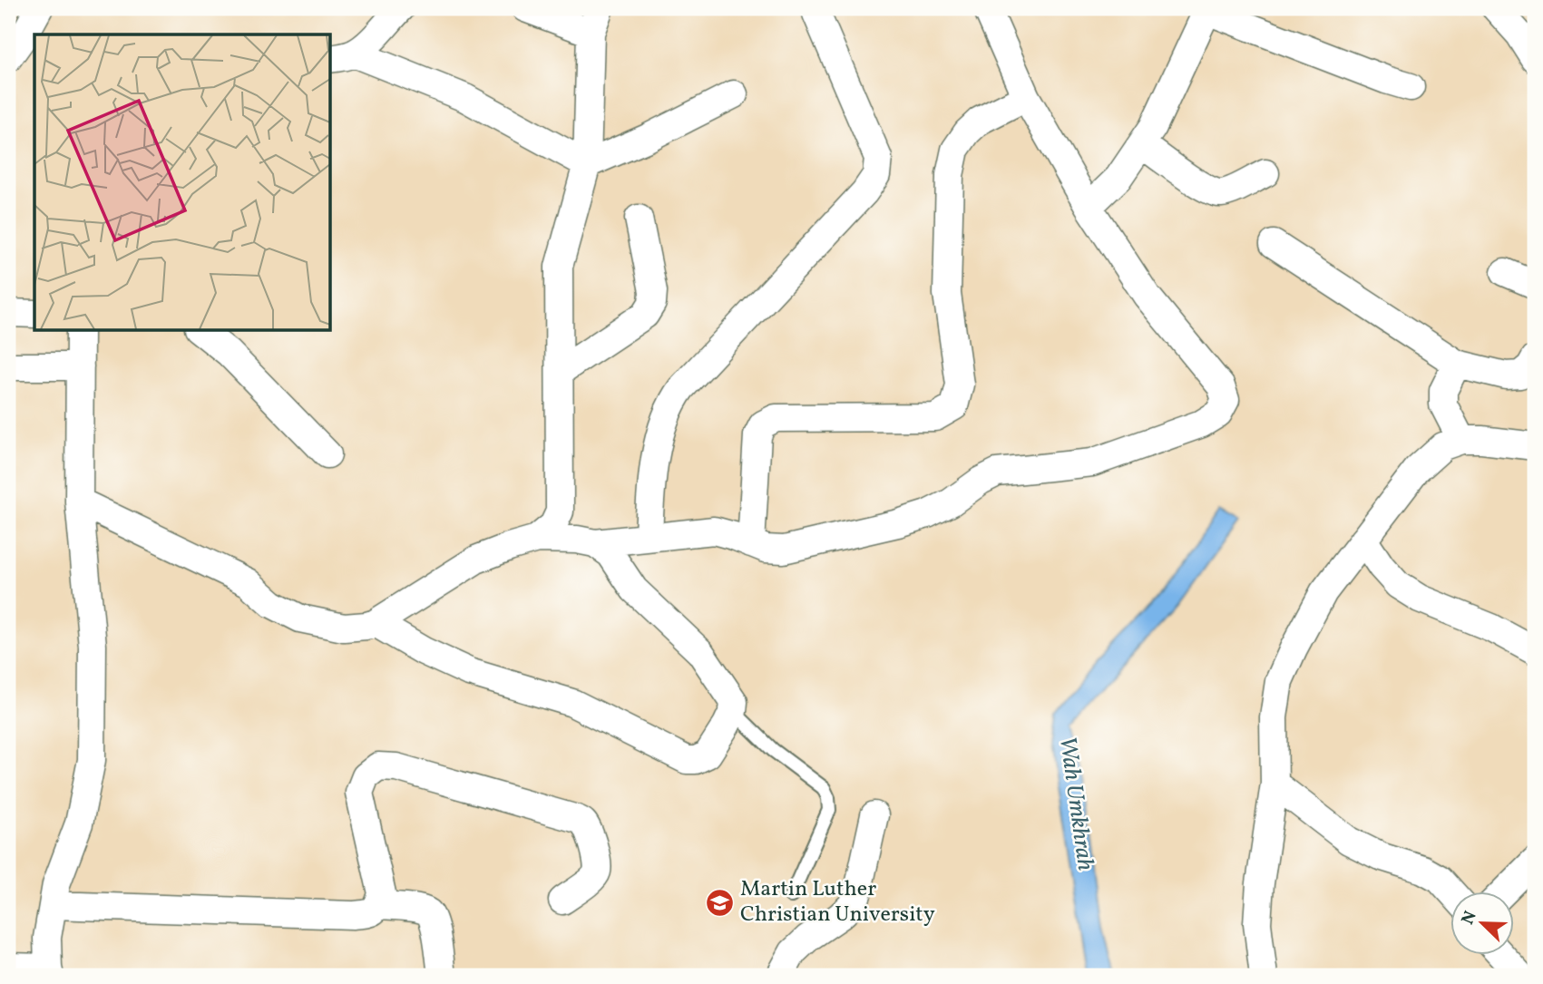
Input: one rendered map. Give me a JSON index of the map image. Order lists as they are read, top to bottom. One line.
{"water":["Wah Umkhrah"],"places":{"school or university":["Martin Luther Christian University"]},"north":"top left"}
